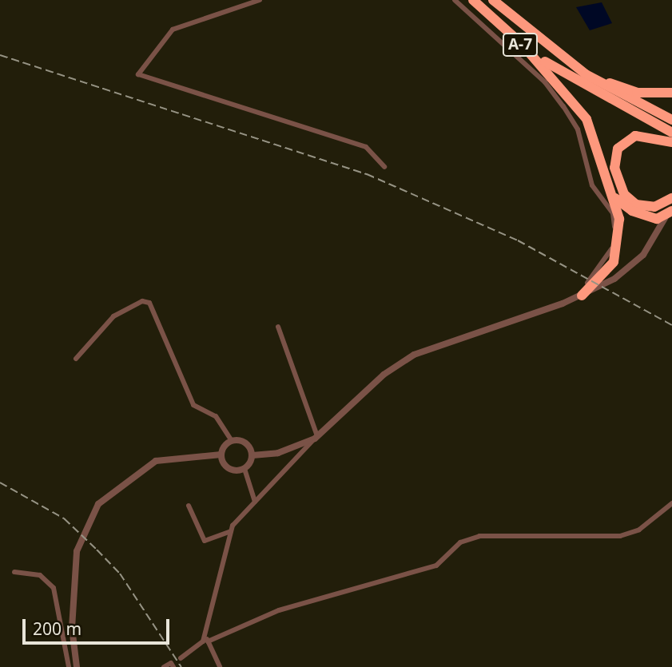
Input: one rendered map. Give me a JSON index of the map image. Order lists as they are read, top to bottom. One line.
{"streets":{"highway":["A-7"]},"scale_bar":"200 m"}
